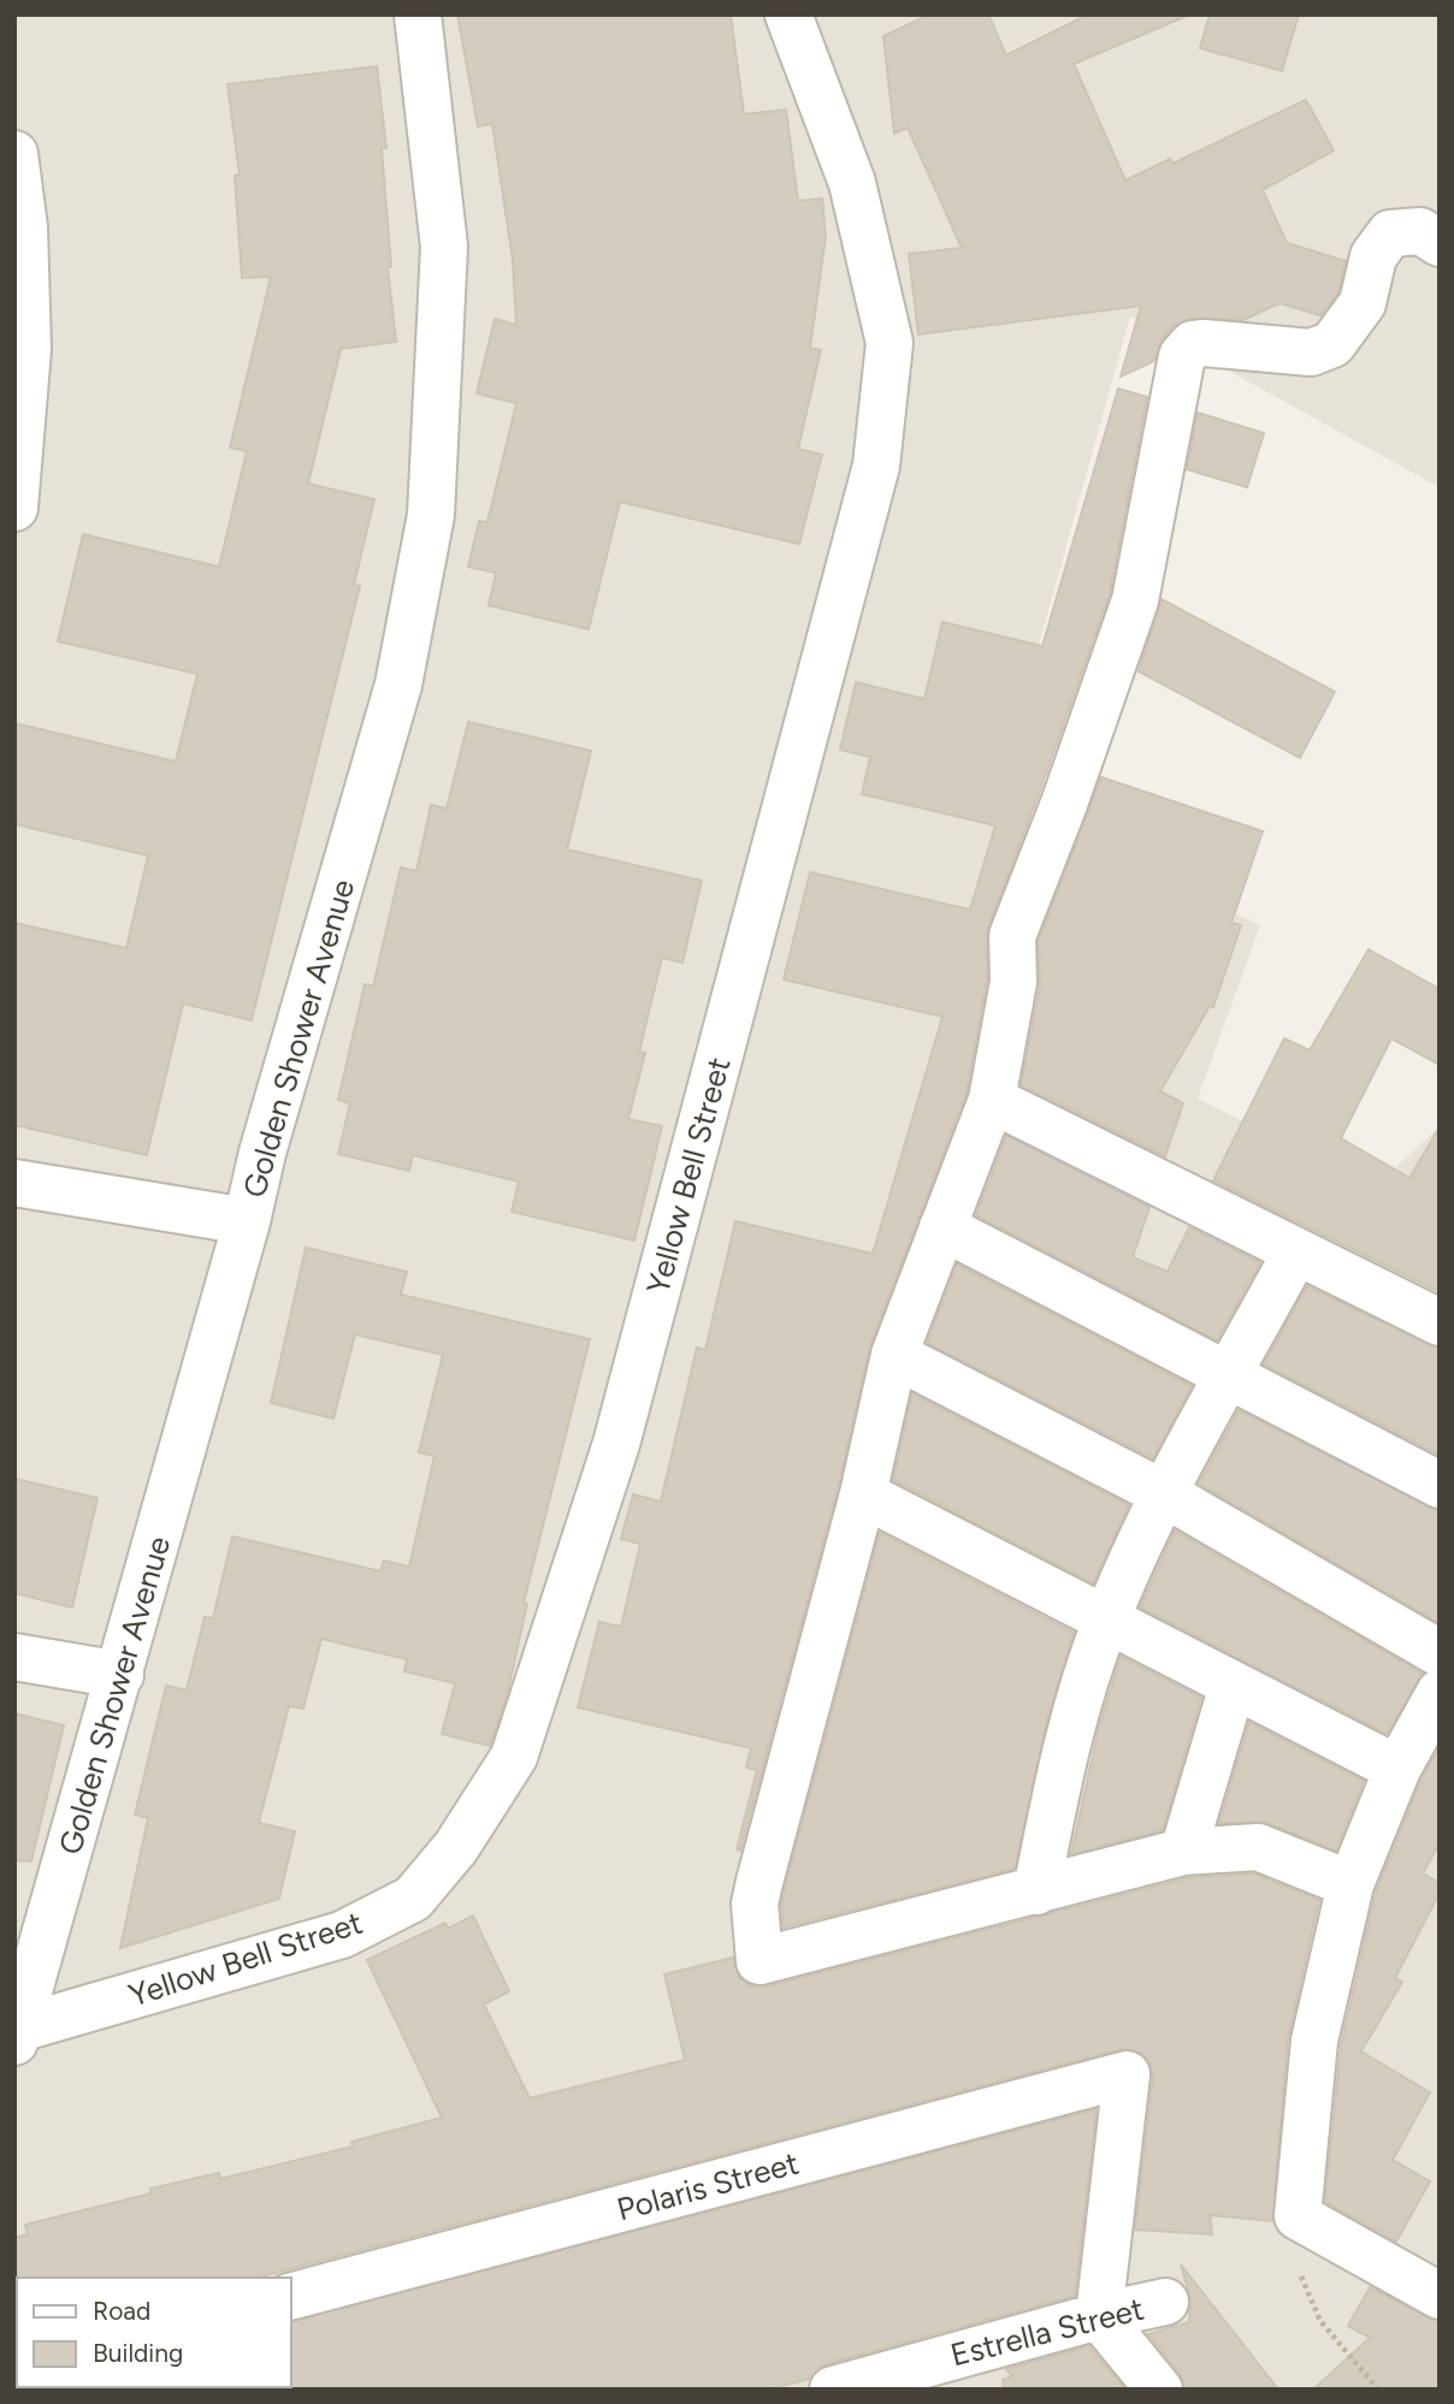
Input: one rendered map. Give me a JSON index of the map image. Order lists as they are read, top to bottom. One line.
{"streets":{"street":["Golden Shower Avenue","Yellow Bell Street","Polaris Street","Estrella Street"]},"crossings":[["Golden Shower Avenue","Yellow Bell Street"],["Polaris Street","Estrella Street"]],"legend":["Road","Building"]}
